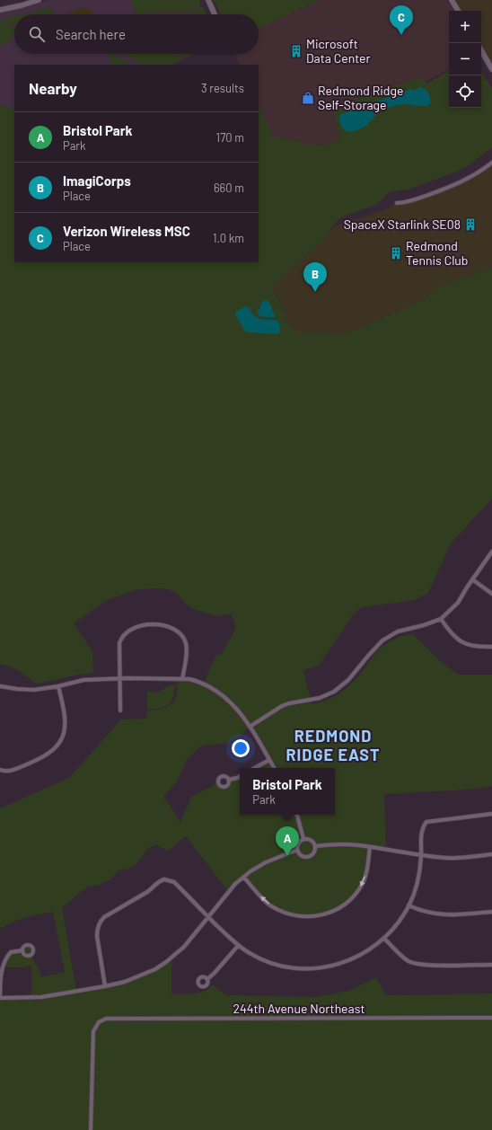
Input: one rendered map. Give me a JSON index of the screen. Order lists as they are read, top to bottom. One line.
{"streets":{"street":["244th Avenue Northeast"]},"districts":["REDMOND RIDGE EAST"],"places":{"building":["Microsoft Data Center","SpaceX Starlink SE08","Redmond Tennis Club"],"shop":["Redmond Ridge Self-Storage"]},"page":{"pins":["C","B","A"],"map_buttons":["+","−"],"search":"Search here","heading":["Nearby","3 results"],"list":[{"mark":"A","name":"Bristol Park","note":"Park","value":"170 m"},{"mark":"B","name":"ImagiCorps","note":"Place","value":"660 m"},{"mark":"C","name":"Verizon Wireless MSC","note":"Place","value":"1.0 km"}],"popup":["Bristol Park","Park"]}}
